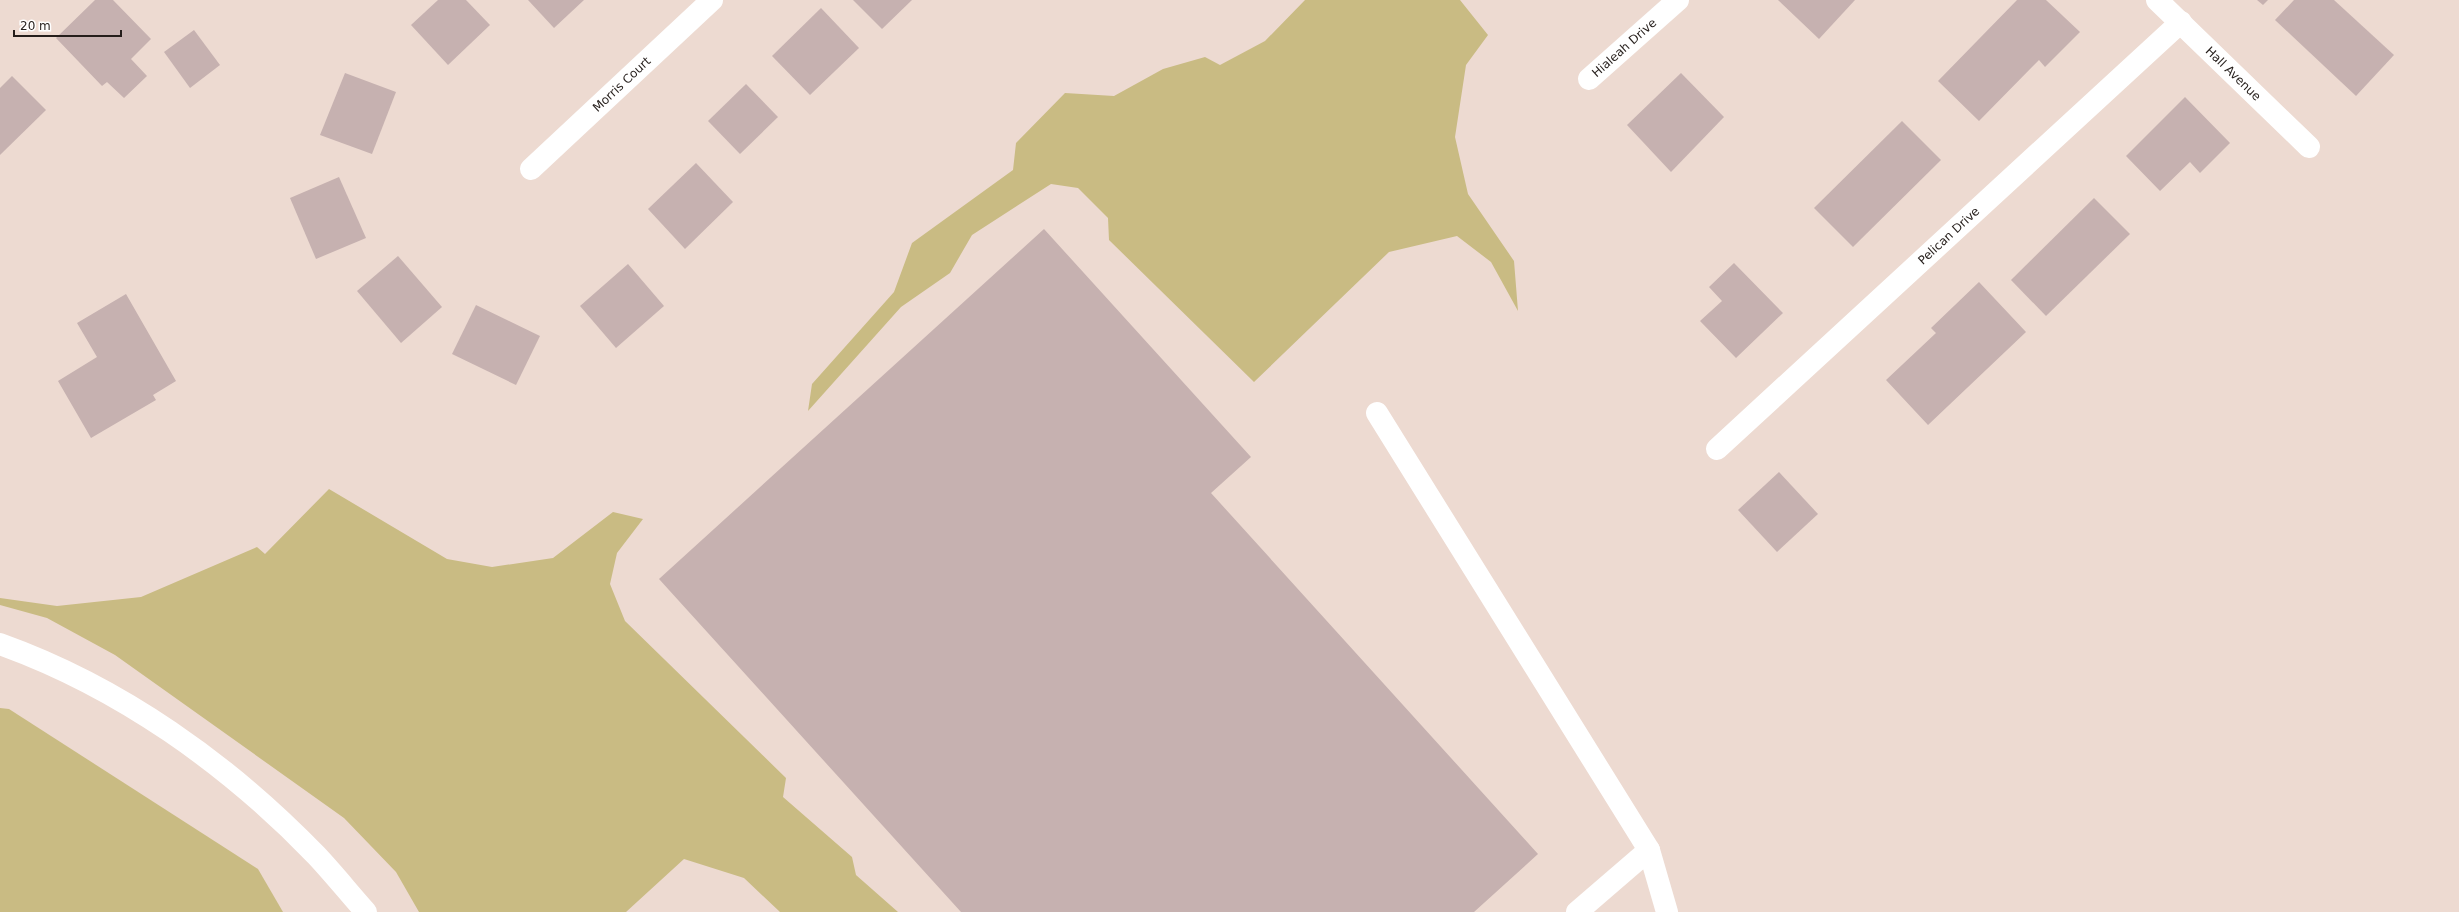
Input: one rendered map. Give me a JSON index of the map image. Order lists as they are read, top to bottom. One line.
{"streets":{"main road":["Hialeah Drive","Hall Avenue","Morris Court","Pelican Drive"]},"crossings":[["Hall Avenue","Pelican Drive"]],"scale_bar":"20 m"}
